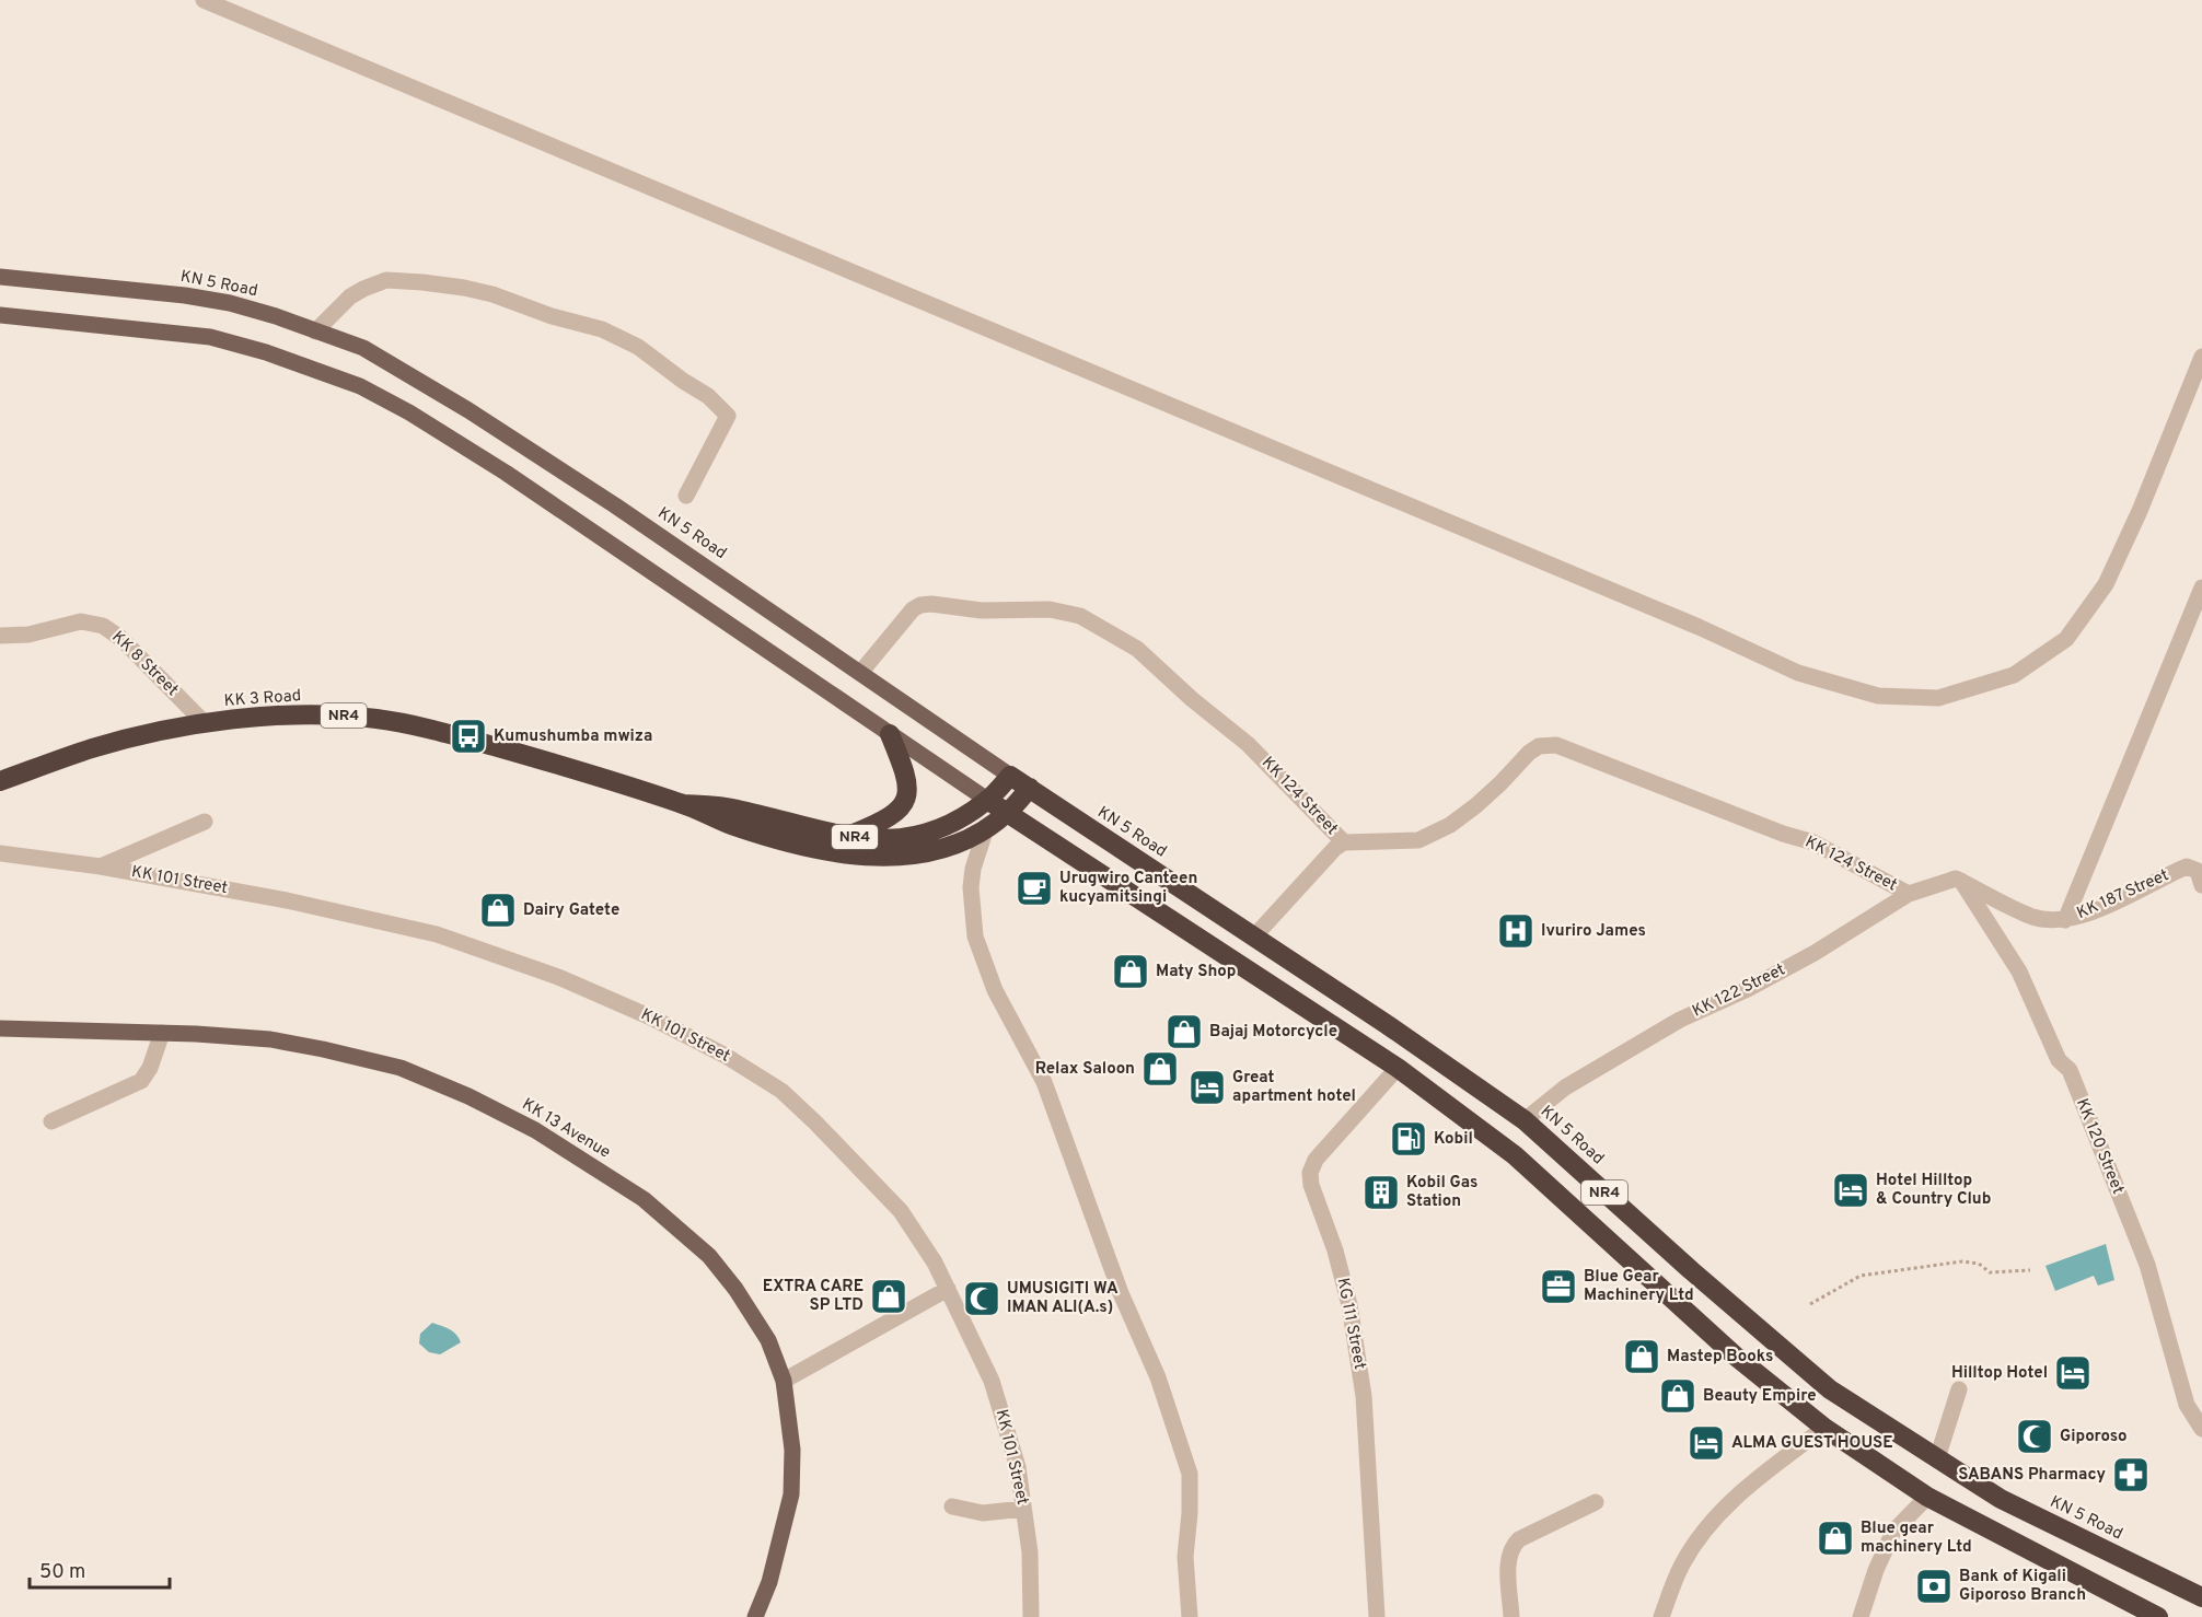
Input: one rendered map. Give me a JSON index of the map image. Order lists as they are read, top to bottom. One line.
{"streets":{"highway":["KN 5 Road","KK 3 Road","NR4"],"main road":["KK 13 Avenue"],"street":["KK 8 Street","KK 124 Street","KK 101 Street","KK 187 Street","KK 122 Street","KK 120 Street","KG 111 Street"]},"crossings":[["KN 5 Road","NR4"],["KN 5 Road","KK 124 Street"],["KN 5 Road","KK 122 Street"],["KK 8 Street","KK 3 Road"],["KK 3 Road","NR4"],["NR4","KG 111 Street"],["KK 124 Street","KK 122 Street"],["KK 187 Street","KK 122 Street"],["KK 187 Street","KK 120 Street"],["KK 122 Street","KK 120 Street"]],"places":{"bus stop":["Kumushumba mwiza"],"cafe":["Urugwiro Canteen kucyamitsingi"],"shop":["Dairy Gatete","Maty Shop","Bajaj Motorcycle","Relax Saloon","EXTRA CARE SP LTD","Mastep Books","Beauty Empire","Blue gear machinery Ltd"],"hospital":["Ivuriro James"],"hotel":["Great apartment hotel","Hotel Hilltop & Country Club","Hilltop Hotel","ALMA GUEST HOUSE"],"fuel station":["Kobil"],"building":["Kobil Gas Station"],"office":["Blue Gear Machinery Ltd"],"mosque":["UMUSIGITI WA IMAN ALI(A.s)","Giporoso"],"pharmacy":["SABANS Pharmacy"],"bank":["Bank of Kigali Giporoso Branch"]},"scale_bar":"50 m"}
